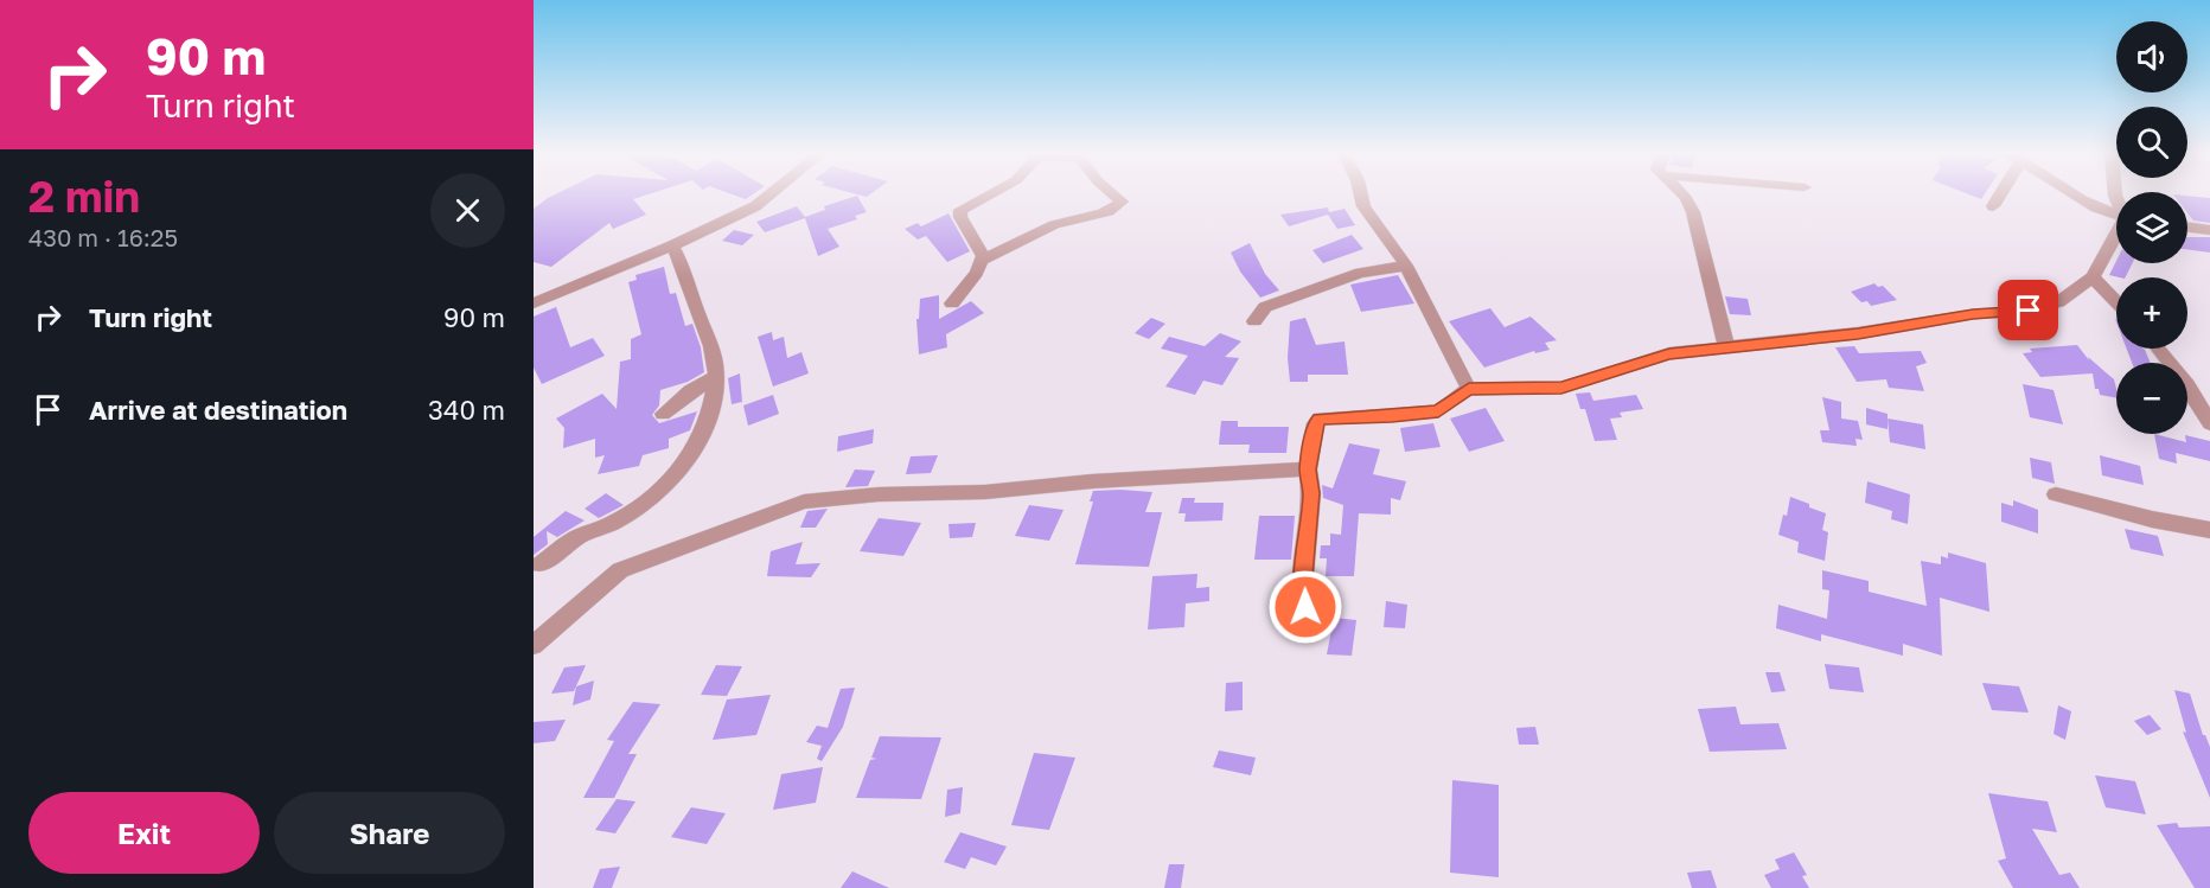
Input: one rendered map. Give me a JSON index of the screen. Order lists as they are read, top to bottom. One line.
{"page":{"turn":["90 m","Turn right"],"map_buttons":["+","−"],"heading":["2 min","430 m · 16:25"],"list":[{"name":"Turn right","value":"90 m"},{"name":"Arrive at destination","value":"340 m"}],"buttons":["Exit","Share"]}}
